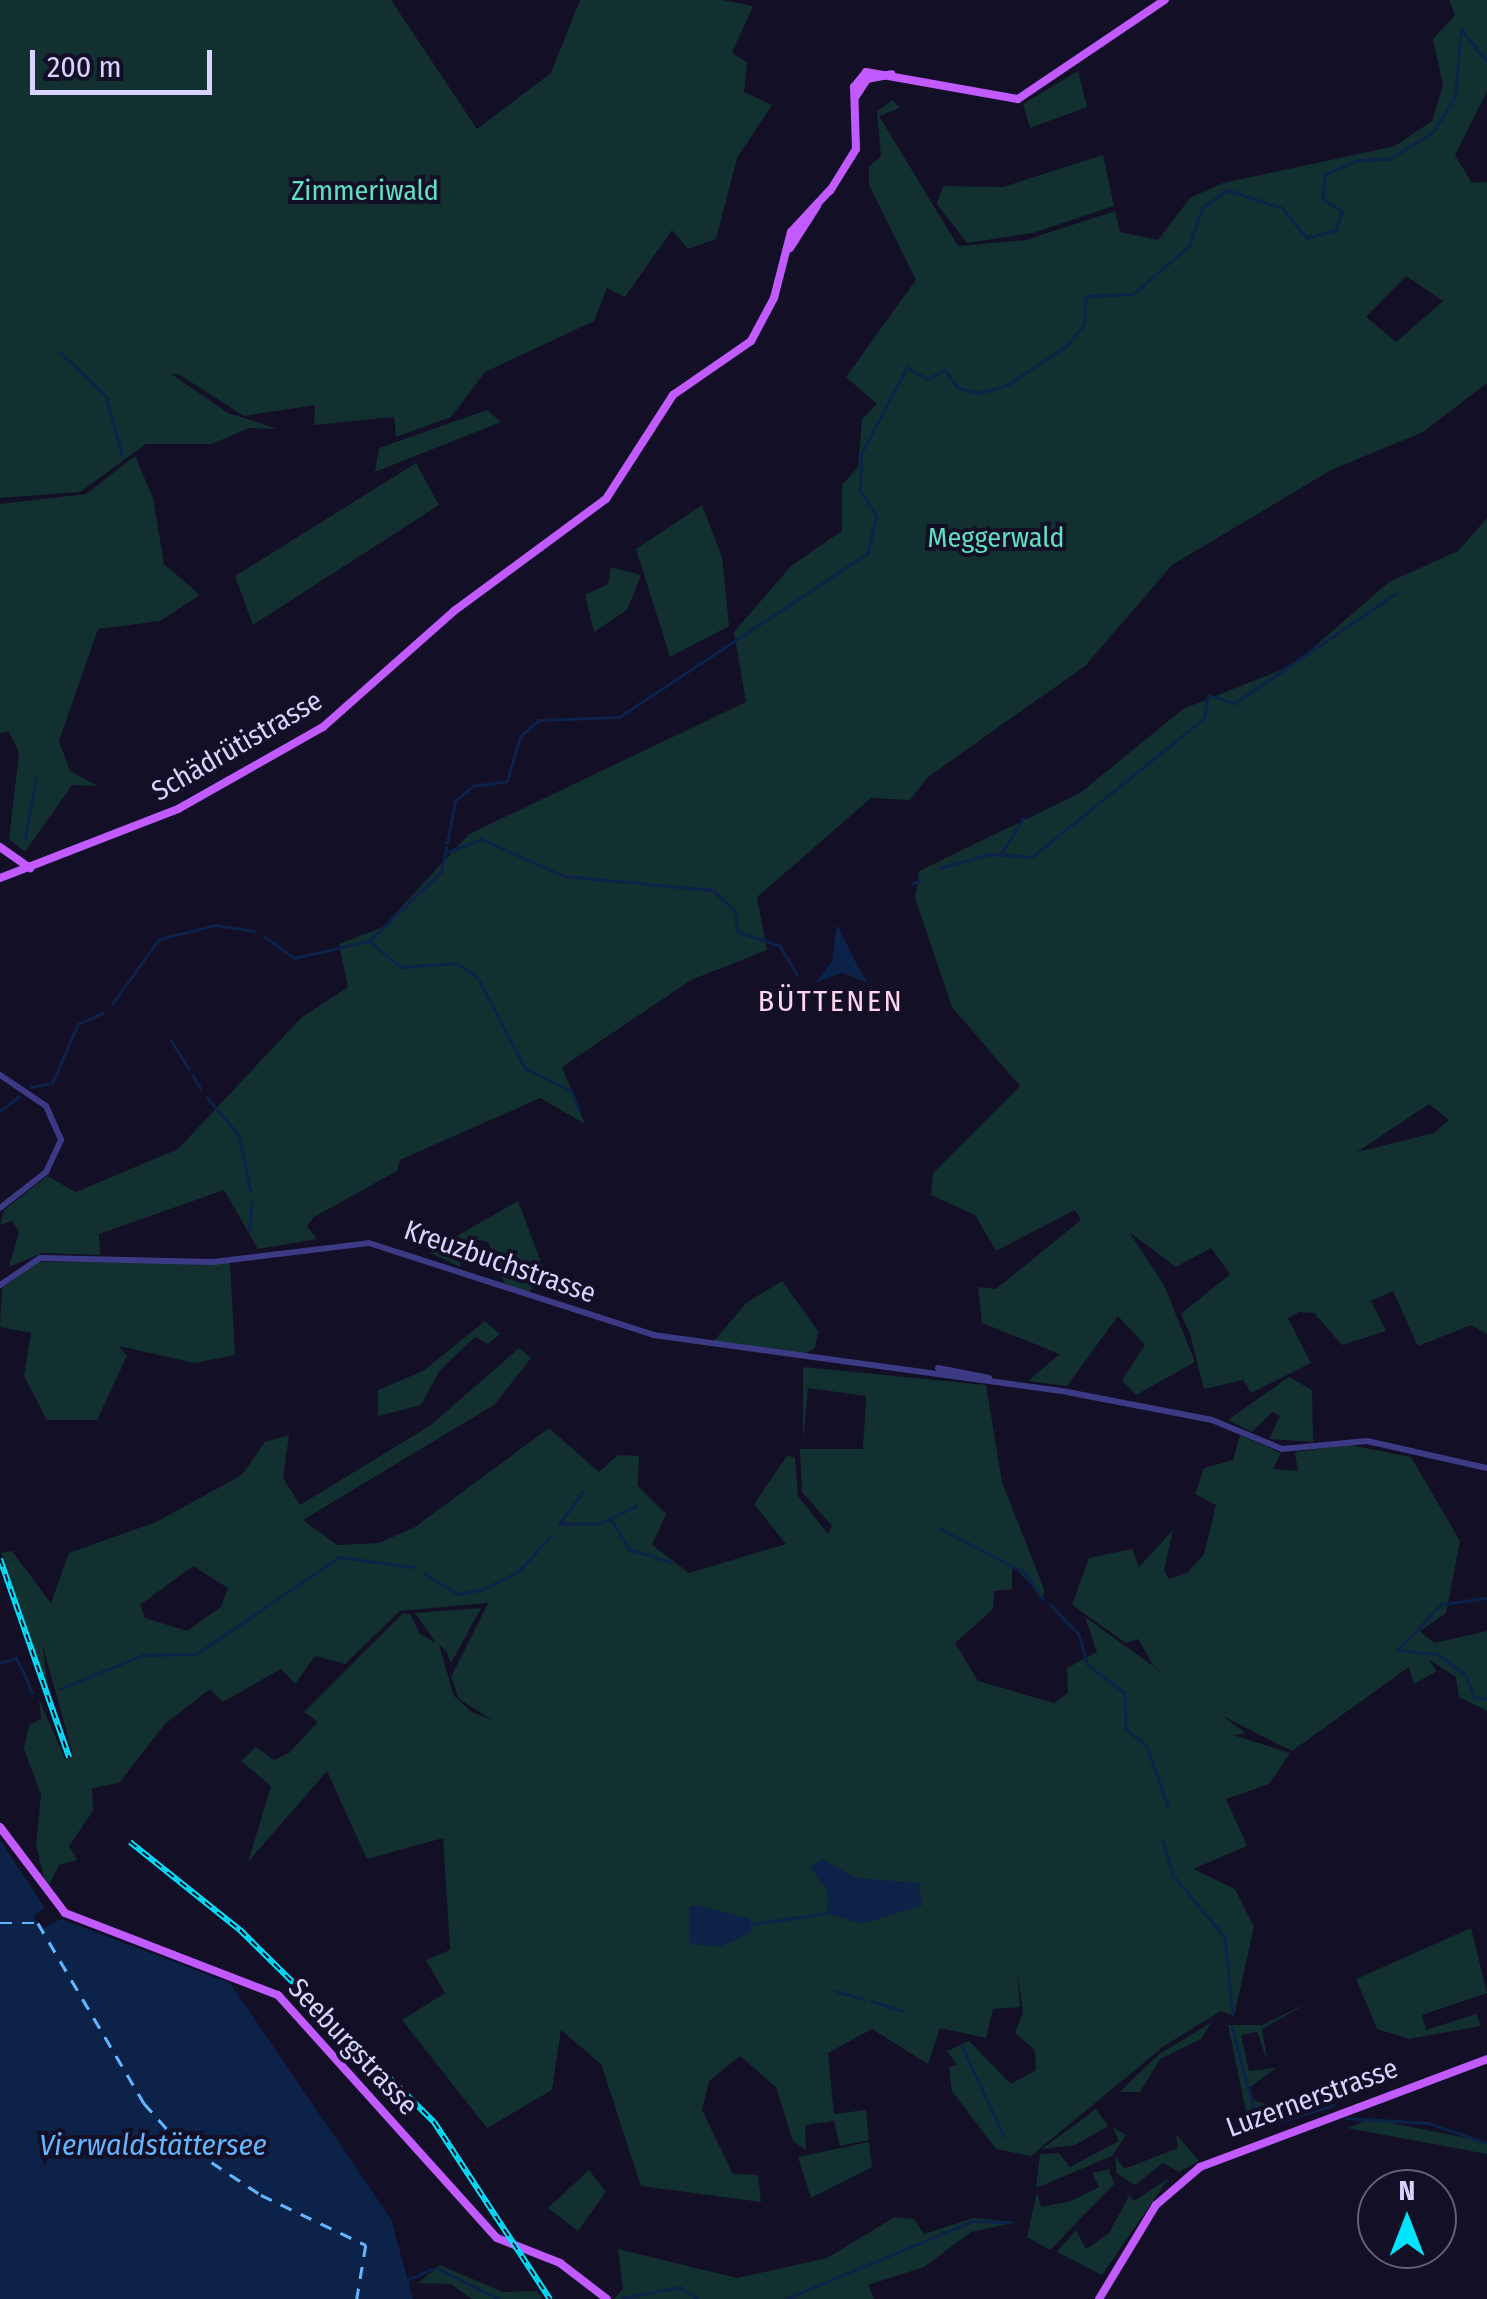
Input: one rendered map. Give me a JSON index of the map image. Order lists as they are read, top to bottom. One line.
{"streets":{"main road":["Schädrütistrasse","Seeburgstrasse","Luzernerstrasse"],"street":["Kreuzbuchstrasse"]},"districts":["BÜTTENEN"],"water":["Vierwaldstättersee"],"parks":["Zimmeriwald","Meggerwald"],"scale_bar":"200 m","north":"top"}
